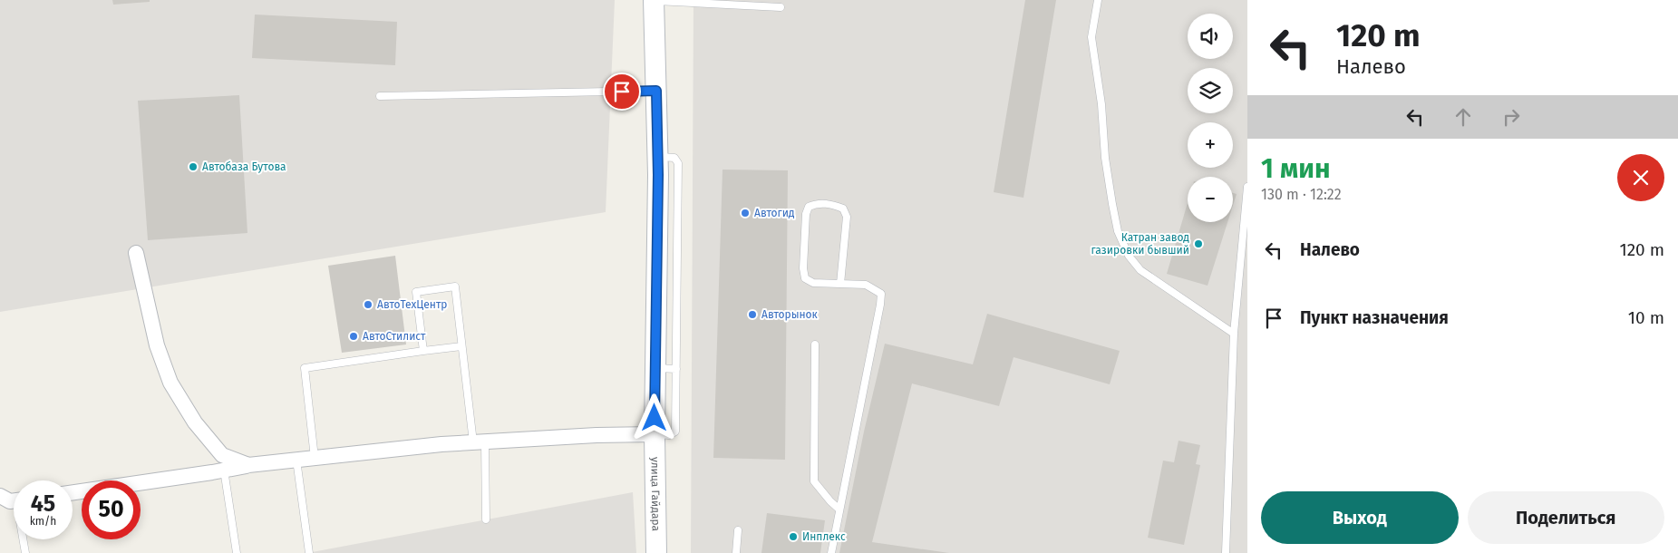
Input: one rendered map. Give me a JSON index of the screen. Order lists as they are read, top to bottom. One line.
{"streets":{"main road":["улица Гайдара"]},"places":["Автобаза Бутова","Автогид","Катран завод газировки бывший","АвтоТехЦентр","Авторынок","АвтоСтилист","Инплекс"],"page":{"turn":["120 m","Налево"],"map_buttons":["+","−"],"heading":["1 мин","130 m · 12:22"],"list":[{"name":"Налево","value":"120 m"},{"name":"Пункт назначения","value":"10 m"}],"speed":"45 km/h","limit":"50","buttons":["Выход","Поделиться"]}}
